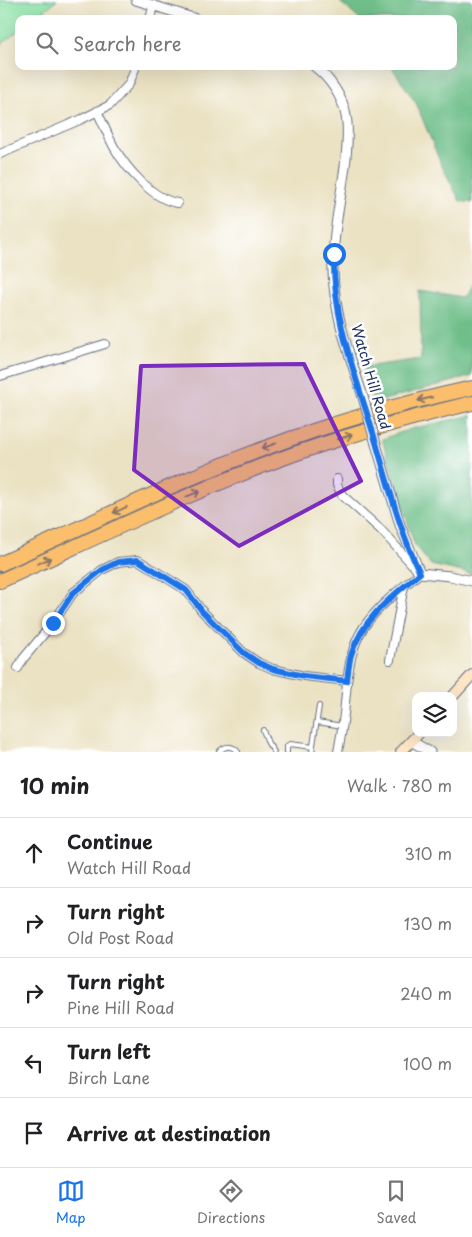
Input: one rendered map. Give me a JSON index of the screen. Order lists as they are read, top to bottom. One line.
{"streets":{"street":["Watch Hill Road"]},"page":{"search":"Search here","heading":["10 min","Walk · 780 m"],"list":[["Continue","Watch Hill Road","310 m"],["Turn right","Old Post Road","130 m"],["Turn right","Pine Hill Road","240 m"],["Turn left","Birch Lane","100 m"],"Arrive at destination"],"nav":["Map","Directions","Saved"]}}
